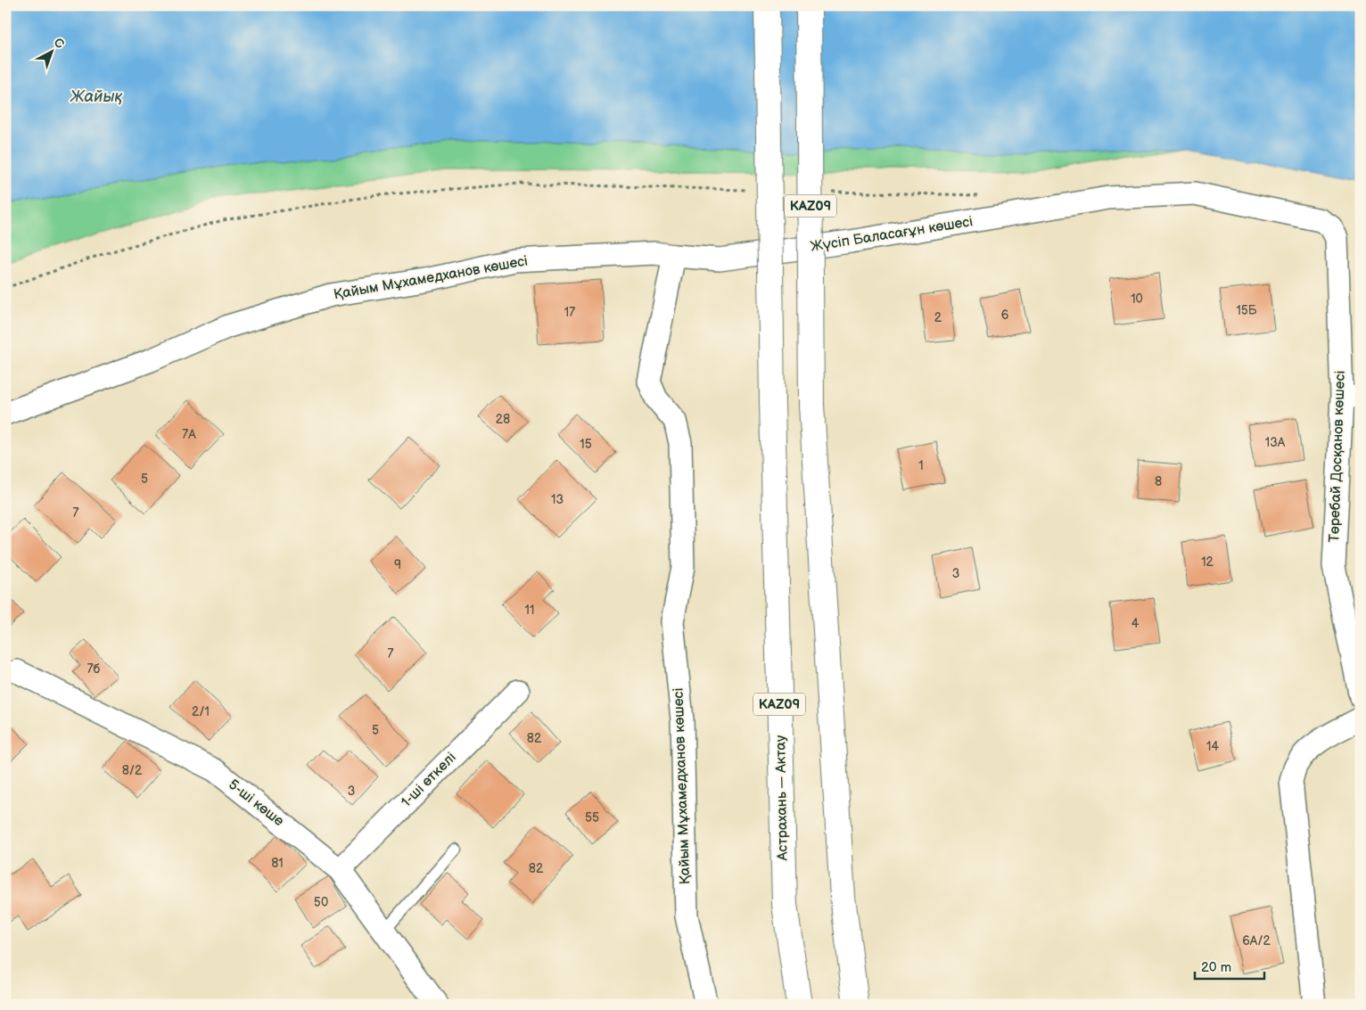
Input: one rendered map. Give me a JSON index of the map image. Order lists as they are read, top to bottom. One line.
{"streets":{"highway":["KAZ09","Астрахань — Актау"],"street":["Жүсіп Баласағұн көшесі","Қайым Мұхамедханов көшесi","Төребай Досқанов көшесі","1-ші өткелі","5-шi көше"]},"crossings":[["Жүсіп Баласағұн көшесі","Қайым Мұхамедханов көшесi"],["Жүсіп Баласағұн көшесі","Төребай Досқанов көшесі"],["1-ші өткелі","5-шi көше"]],"water":["Жайық"],"house_numbers":["10","15Б","17","6","2","28","7А","13А","15","1","5","8","13","7","12","9","3","11","4","7","7б","2/1","5","82","14","8/2","3","55","81","82","50","6А/2"],"scale_bar":"20 m","north":"top right"}
